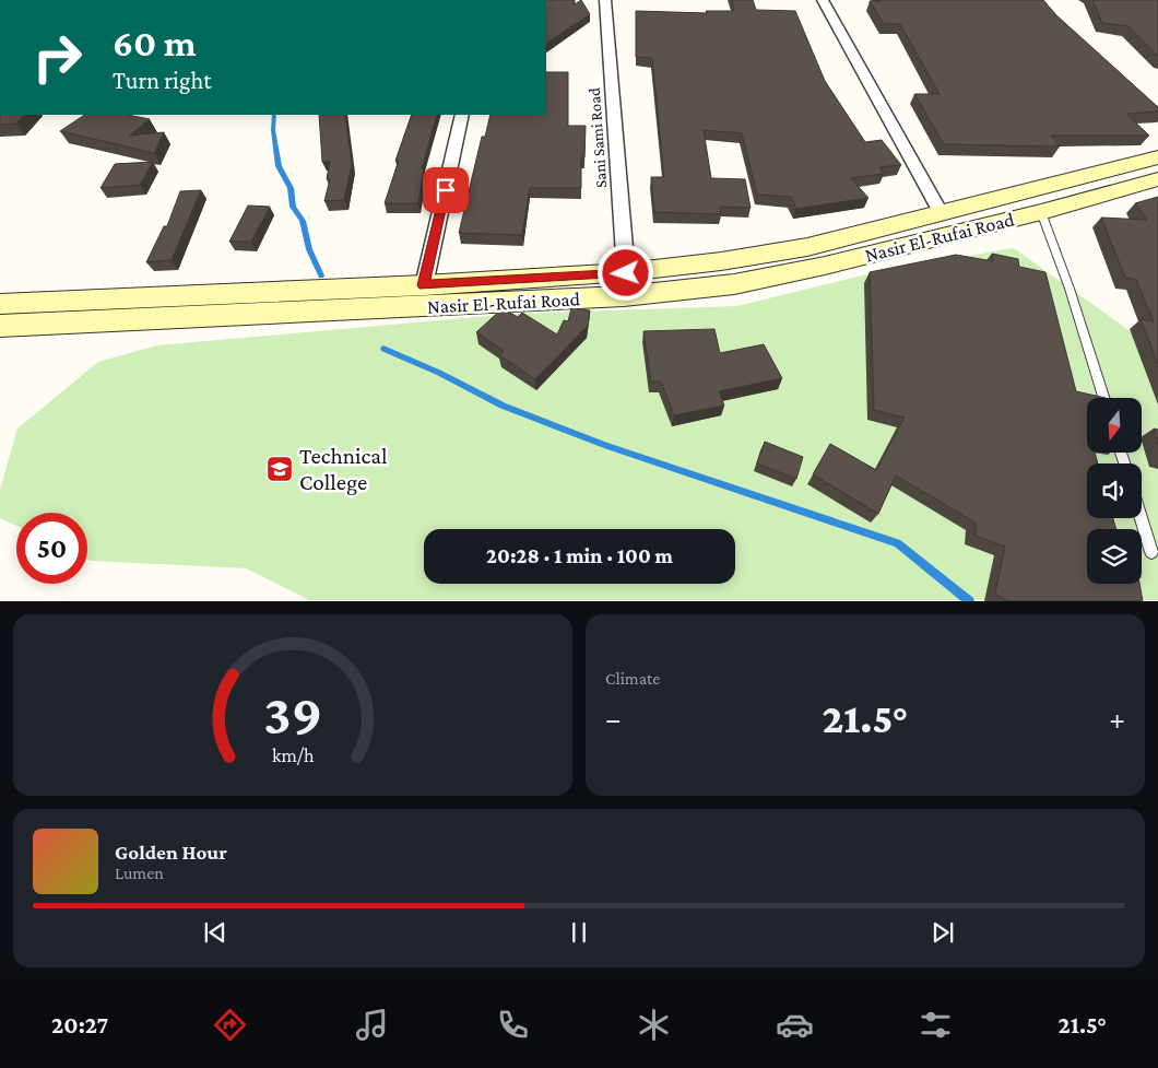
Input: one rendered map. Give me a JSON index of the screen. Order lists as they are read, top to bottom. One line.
{"streets":{"main road":["Nasir El-Rufai Road"],"street":["Sani Sami Road"]},"crossings":[["Sani Sami Road","Nasir El-Rufai Road"]],"places":{"school or university":["Technical College"]},"north":"bottom","page":{"turn":["60 m","Turn right"],"limit":"50","trip":"20:28 · 1 min · 100 m","tile":"Climate","heat":["−","21.5°","+"],"song":["Golden Hour","Lumen"],"tabs":["20:27","21.5°"],"gauge":["39","km/h"]}}
